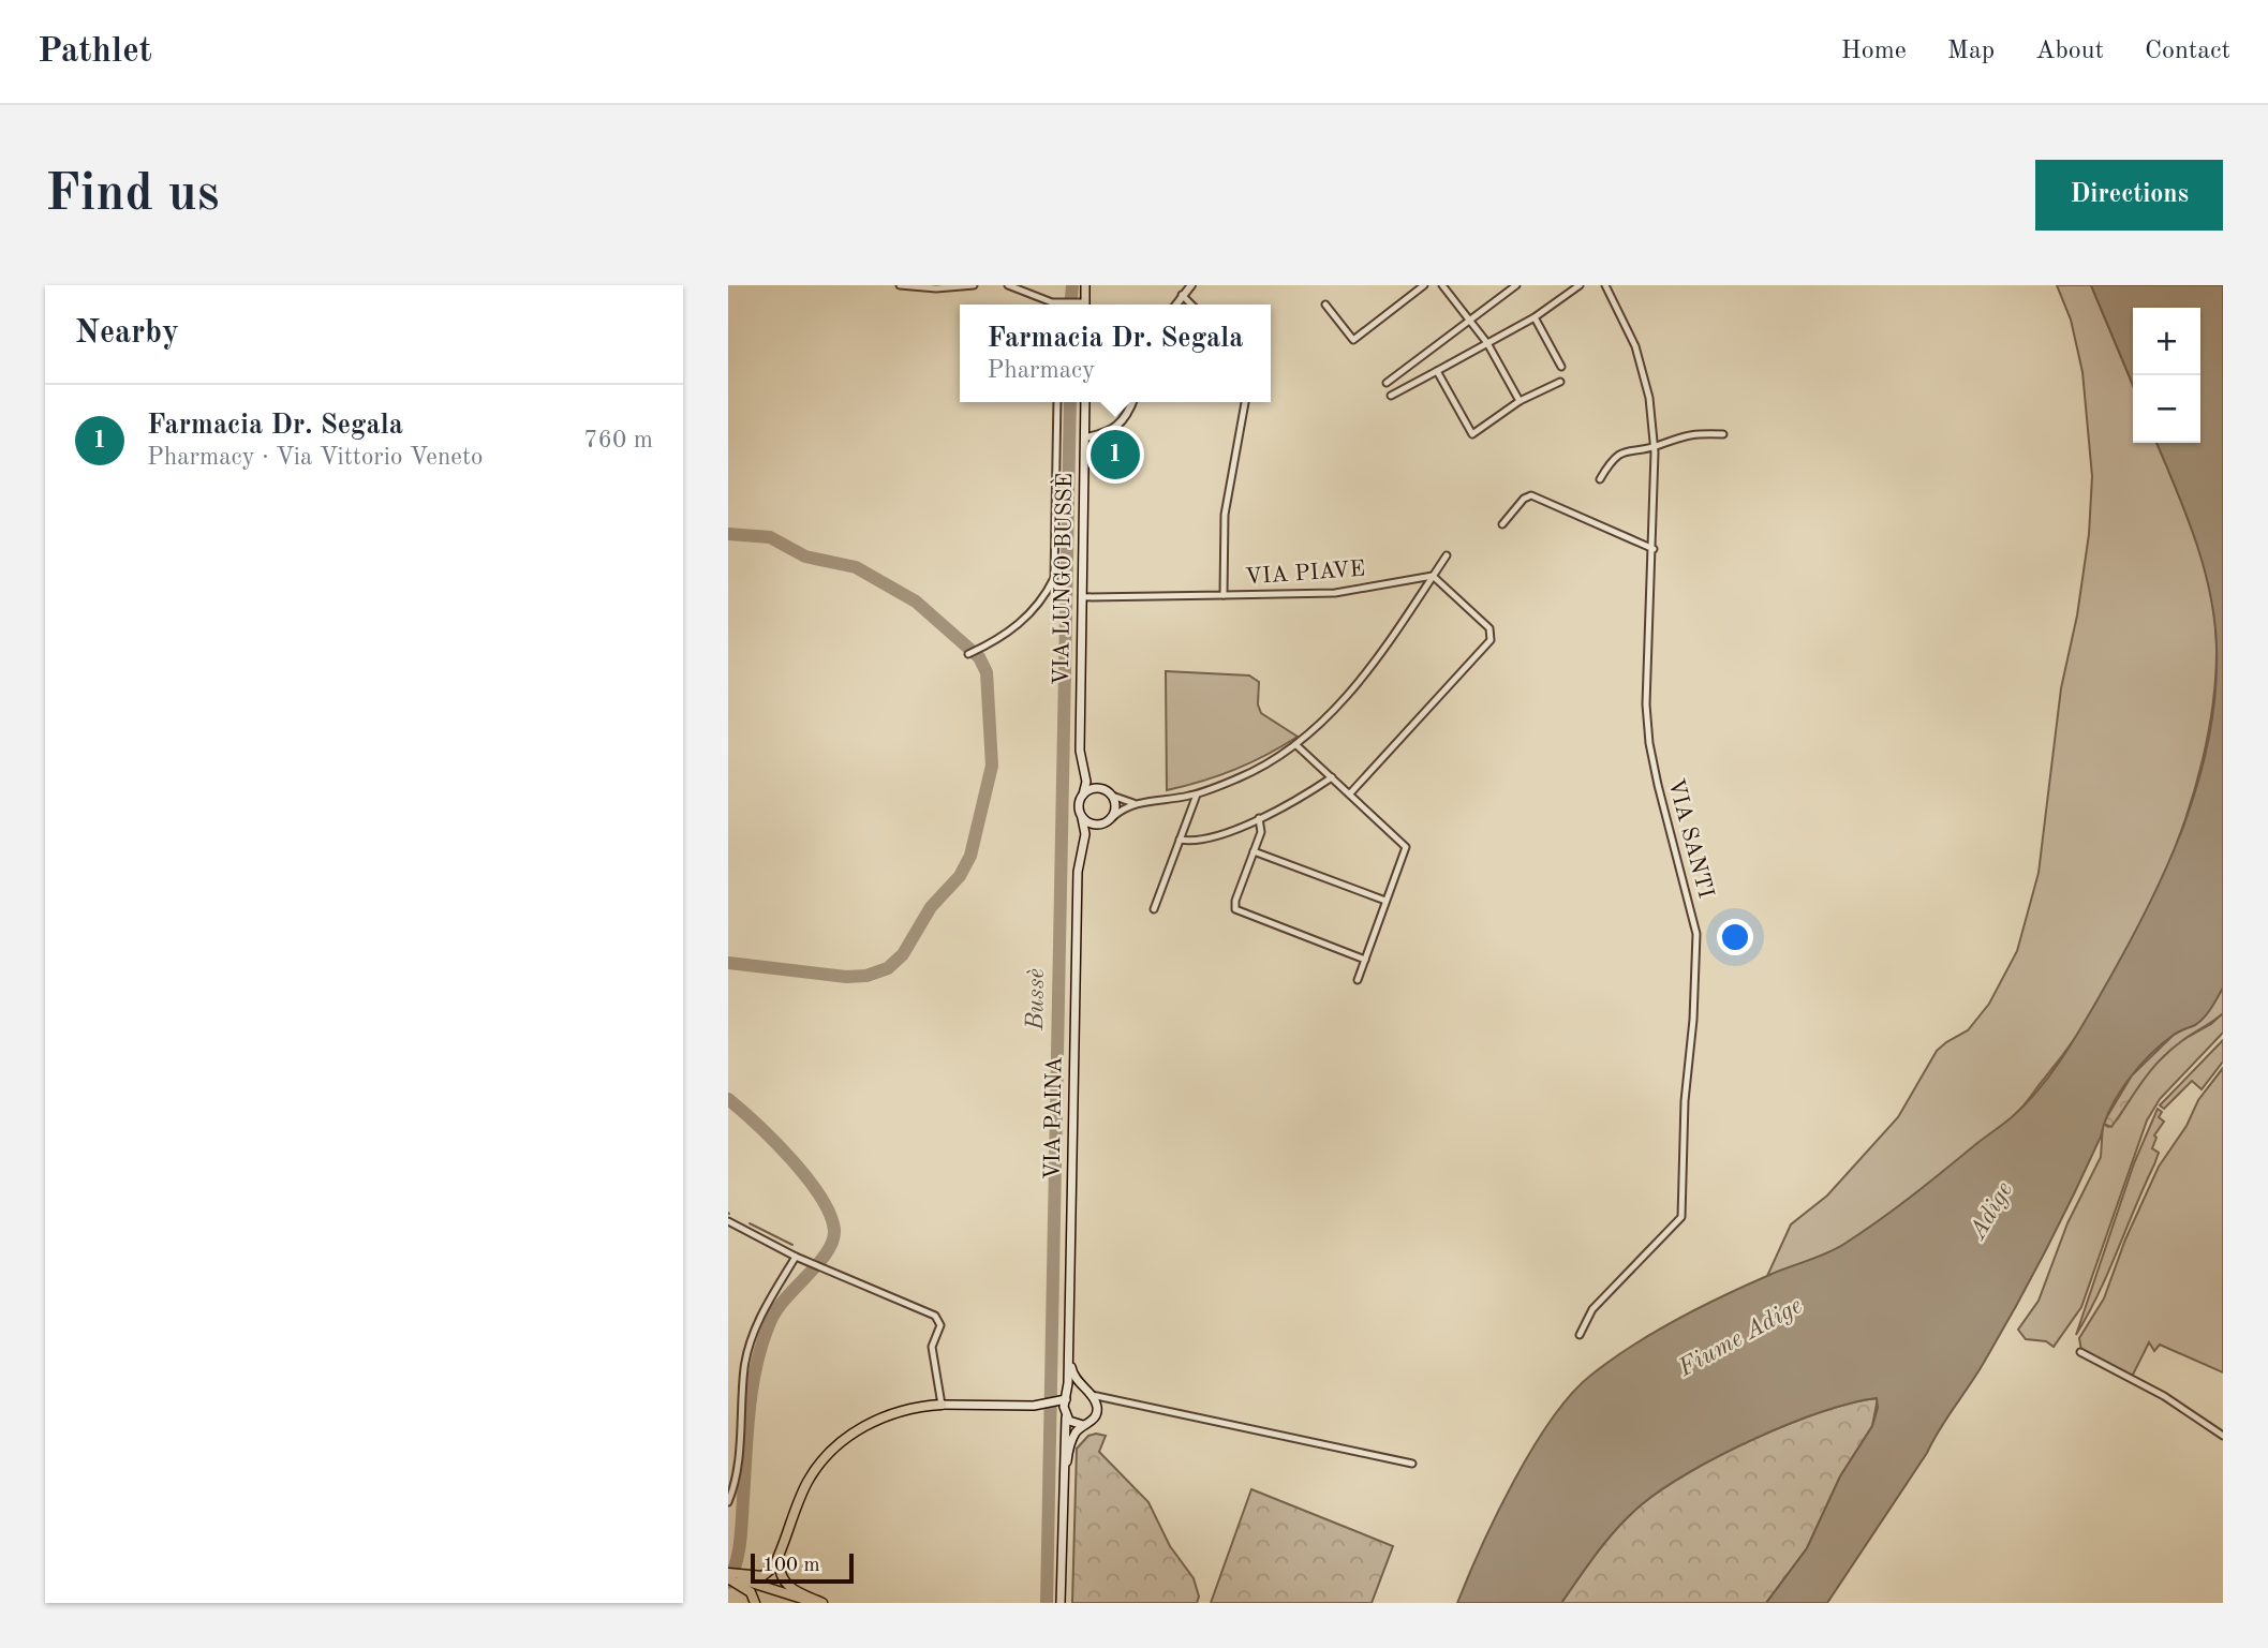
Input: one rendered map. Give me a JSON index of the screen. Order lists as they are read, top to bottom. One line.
{"streets":{"main road":["VIA LUNGO BUSSÈ","VIA PAINA"],"street":["VIA PIAVE","VIA SANTI"]},"crossings":[["VIA PIAVE","VIA LUNGO BUSSÈ"],["VIA LUNGO BUSSÈ","VIA PAINA"]],"water":["Bussè","Adige","Fiume Adige"],"scale_bar":"100 m","page":{"header":"Pathlet","nav":["Home","Map","About","Contact"],"buttons":"Directions","title":"Find us","heading":"Nearby","popup":["Farmacia Dr. Segala","Pharmacy"],"map_buttons":["+","−"],"list":[{"mark":"1","name":"Farmacia Dr. Segala","note":"Pharmacy · Via Vittorio Veneto","value":"760 m"}],"pins":"1","scale":"100 m"}}
